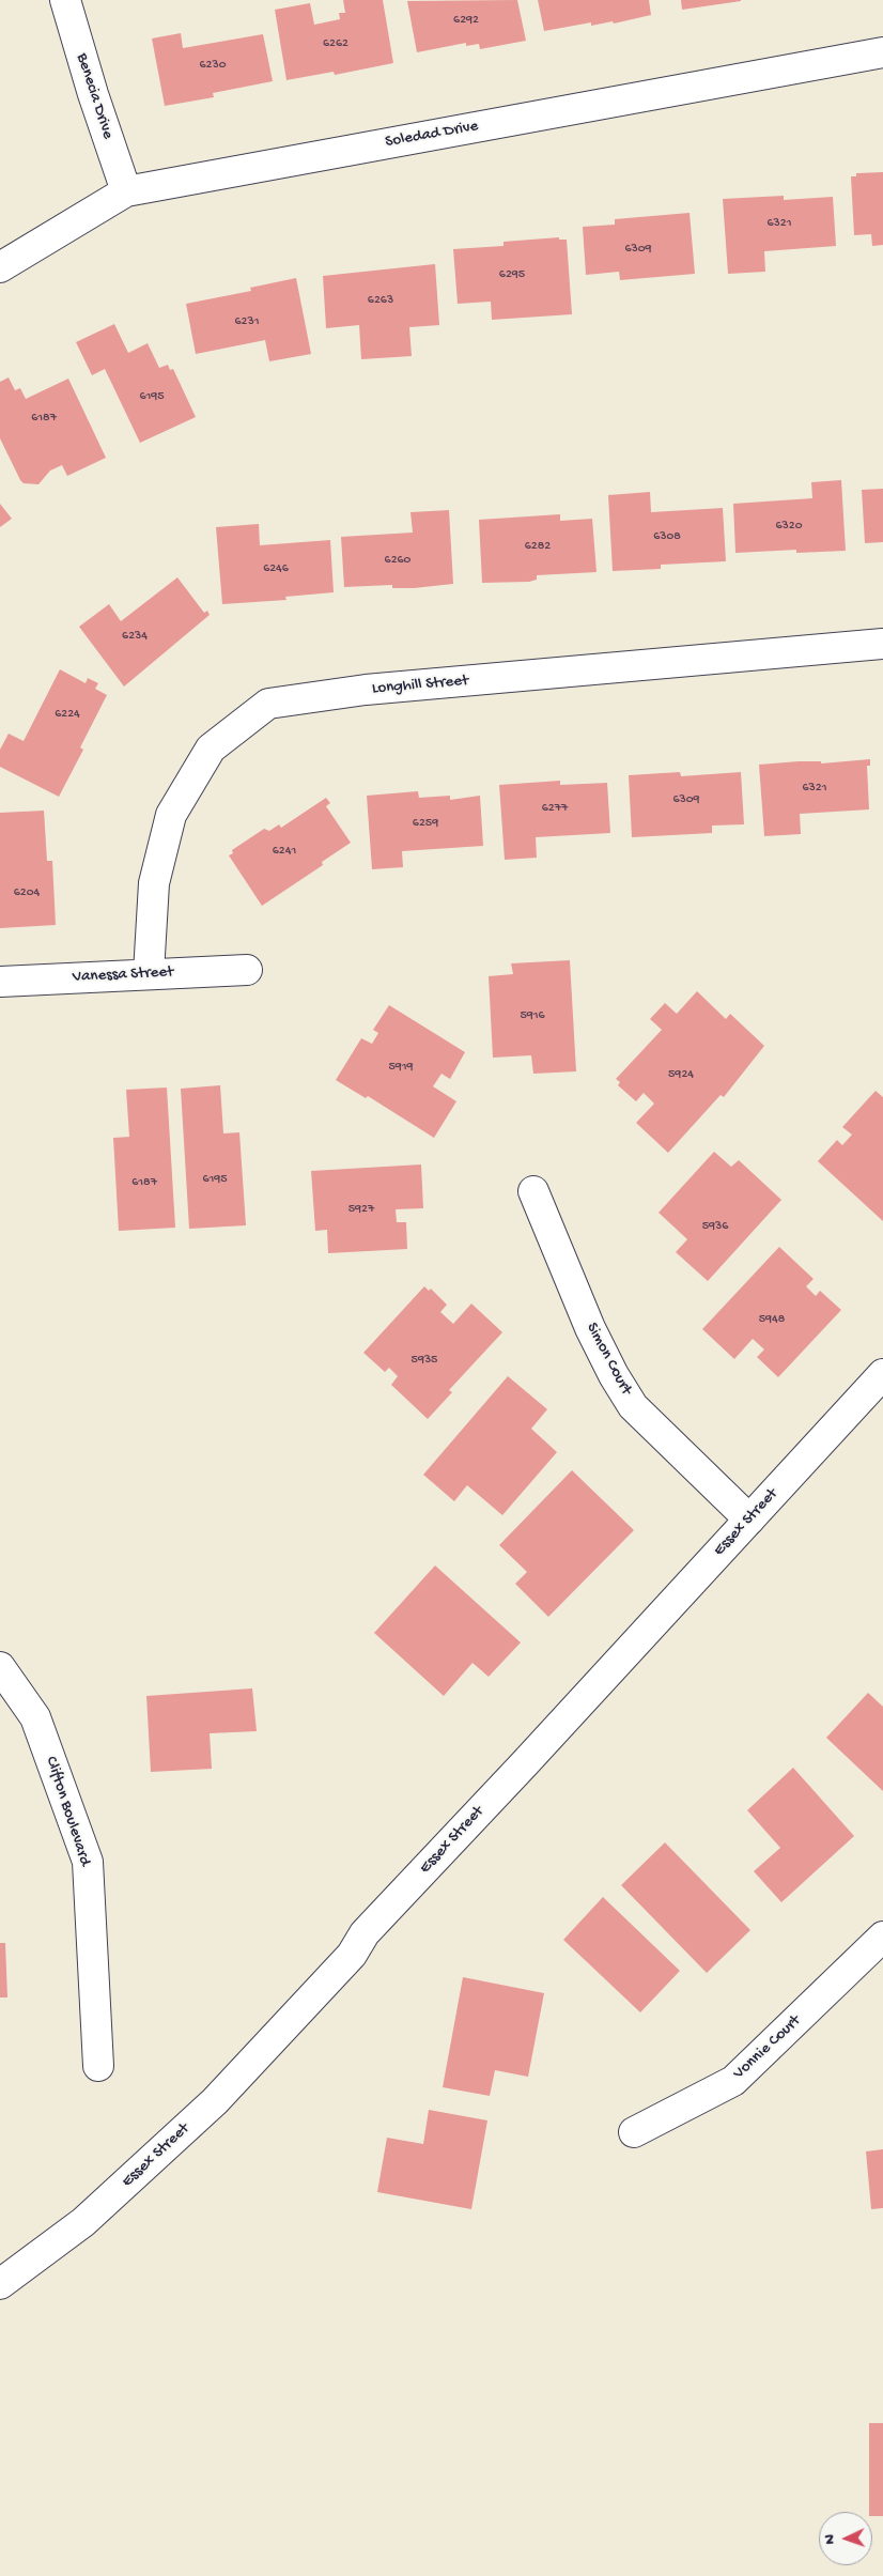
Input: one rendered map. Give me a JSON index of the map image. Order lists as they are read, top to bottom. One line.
{"streets":{"street":["Benecia Drive","Soledad Drive","Longhill Street","Vanessa Street","Simon Court","Essex Street","Clifton Boulevard","Vonnie Court"]},"crossings":[["Benecia Drive","Soledad Drive"],["Longhill Street","Vanessa Street"],["Simon Court","Essex Street"]],"house_numbers":["6292","6262","6230","6321","6309","6295","6263","6231","6195","6187","6320","6308","6282","6260","6246","6234","6224","6321","6309","6277","6259","6241","6204","5916","5919","5924","6195","6187","5927","5936","5948","5935"],"north":"left"}
